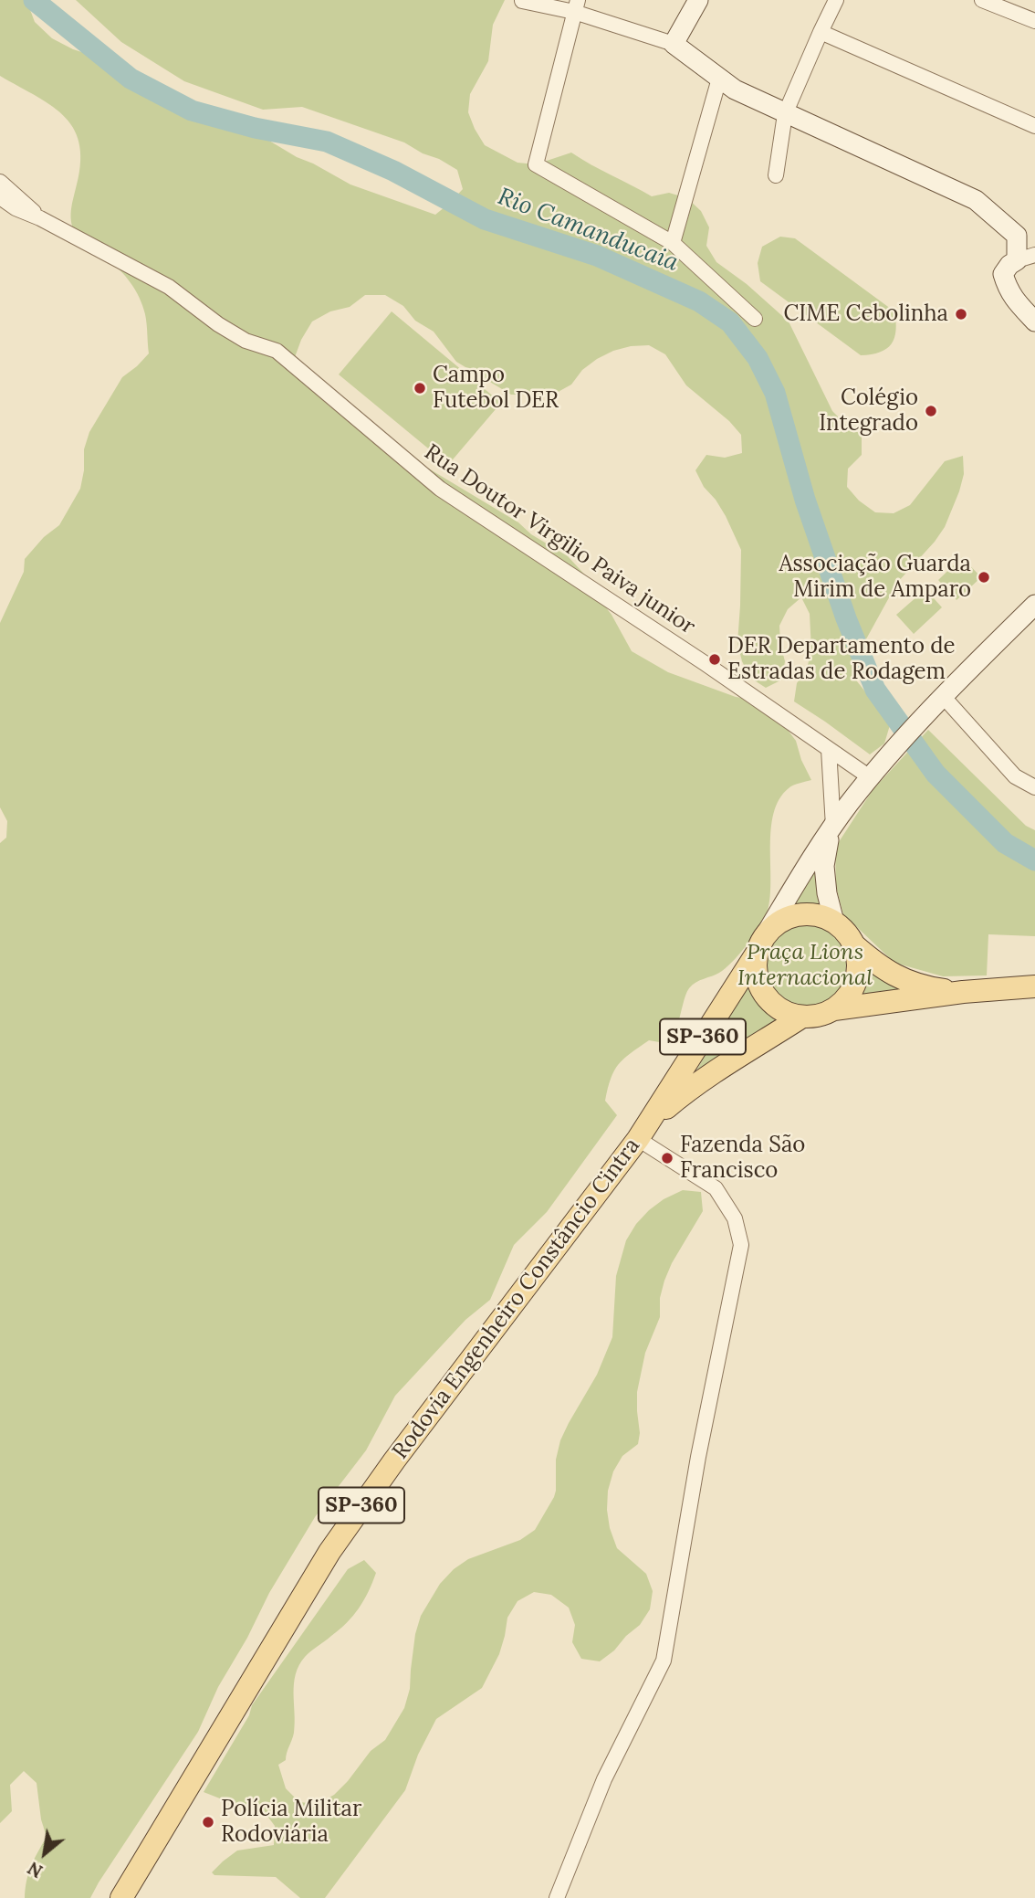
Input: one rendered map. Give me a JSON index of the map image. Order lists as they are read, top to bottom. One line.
{"streets":{"main road":["SP-360","Rodovia Engenheiro Constâncio Cintra"],"street":["Rua Doutor Virgilio Paiva junior"]},"crossings":[["SP-360","Rodovia Engenheiro Constâncio Cintra"]],"water":["Rio Camanducaia"],"parks":["Praça Lions Internacional"],"places":["CIME Cebolinha","Campo Futebol DER","Colégio Integrado","Associação Guarda Mirim de Amparo","DER Departamento de Estradas de Rodagem","Fazenda São Francisco","Polícia Militar Rodoviária"],"north":"bottom left"}
